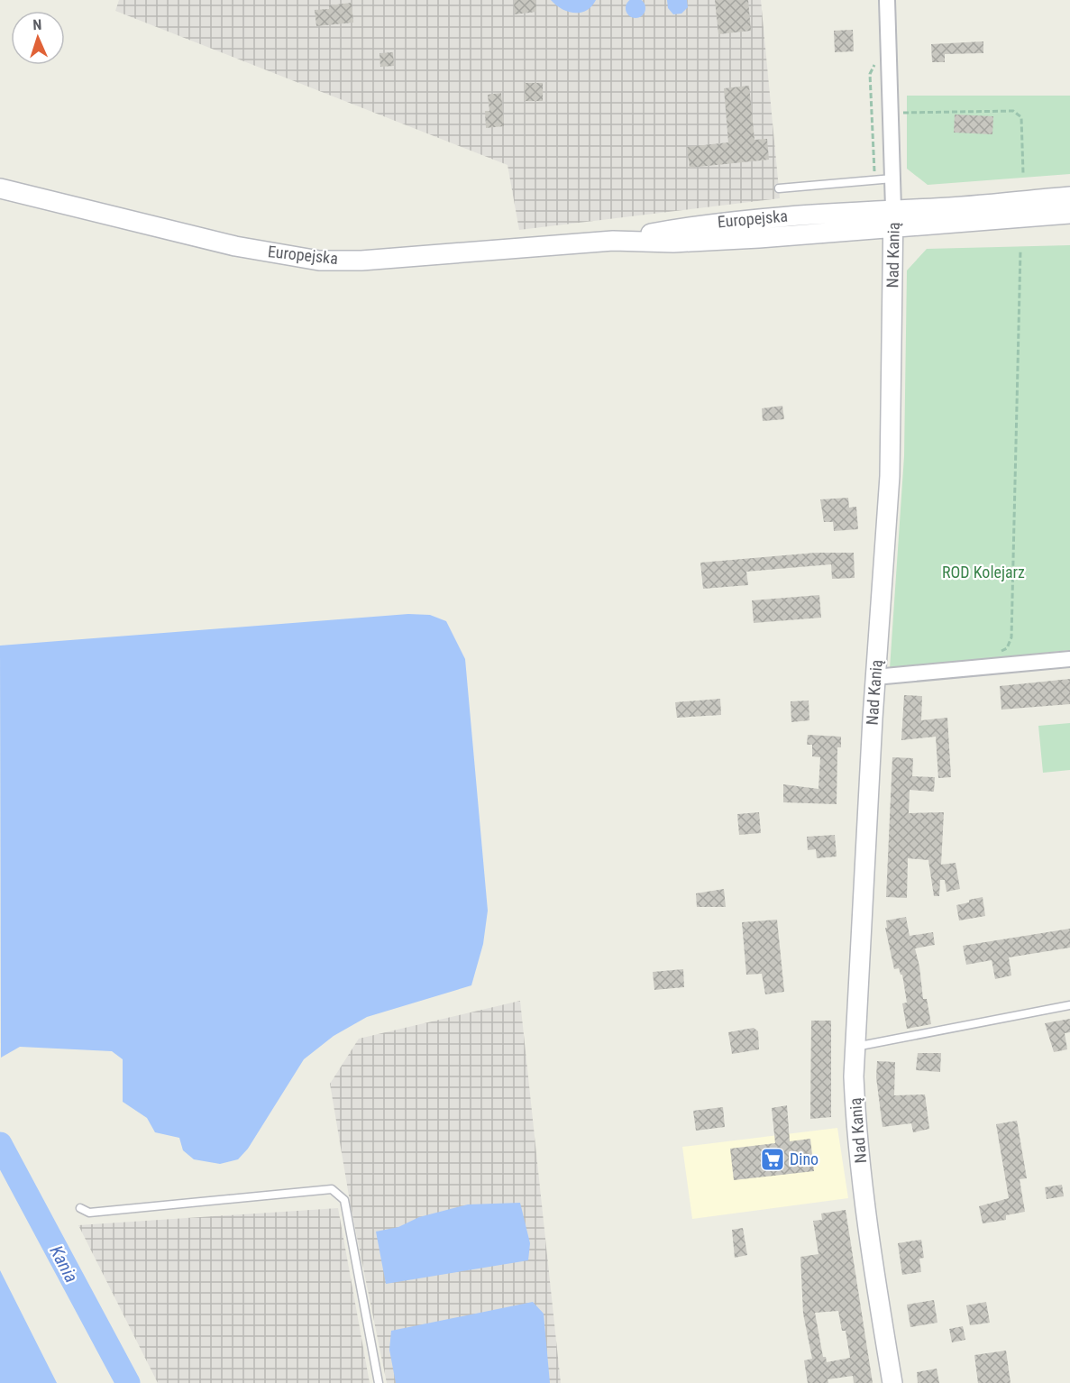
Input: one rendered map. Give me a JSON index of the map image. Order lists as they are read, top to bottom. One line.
{"streets":{"street":["Europejska","Nad Kanią"]},"crossings":[["Europejska","Nad Kanią"]],"water":["Kania"],"parks":["ROD Kolejarz"],"places":{"supermarket":["Dino"]},"north":"top"}
